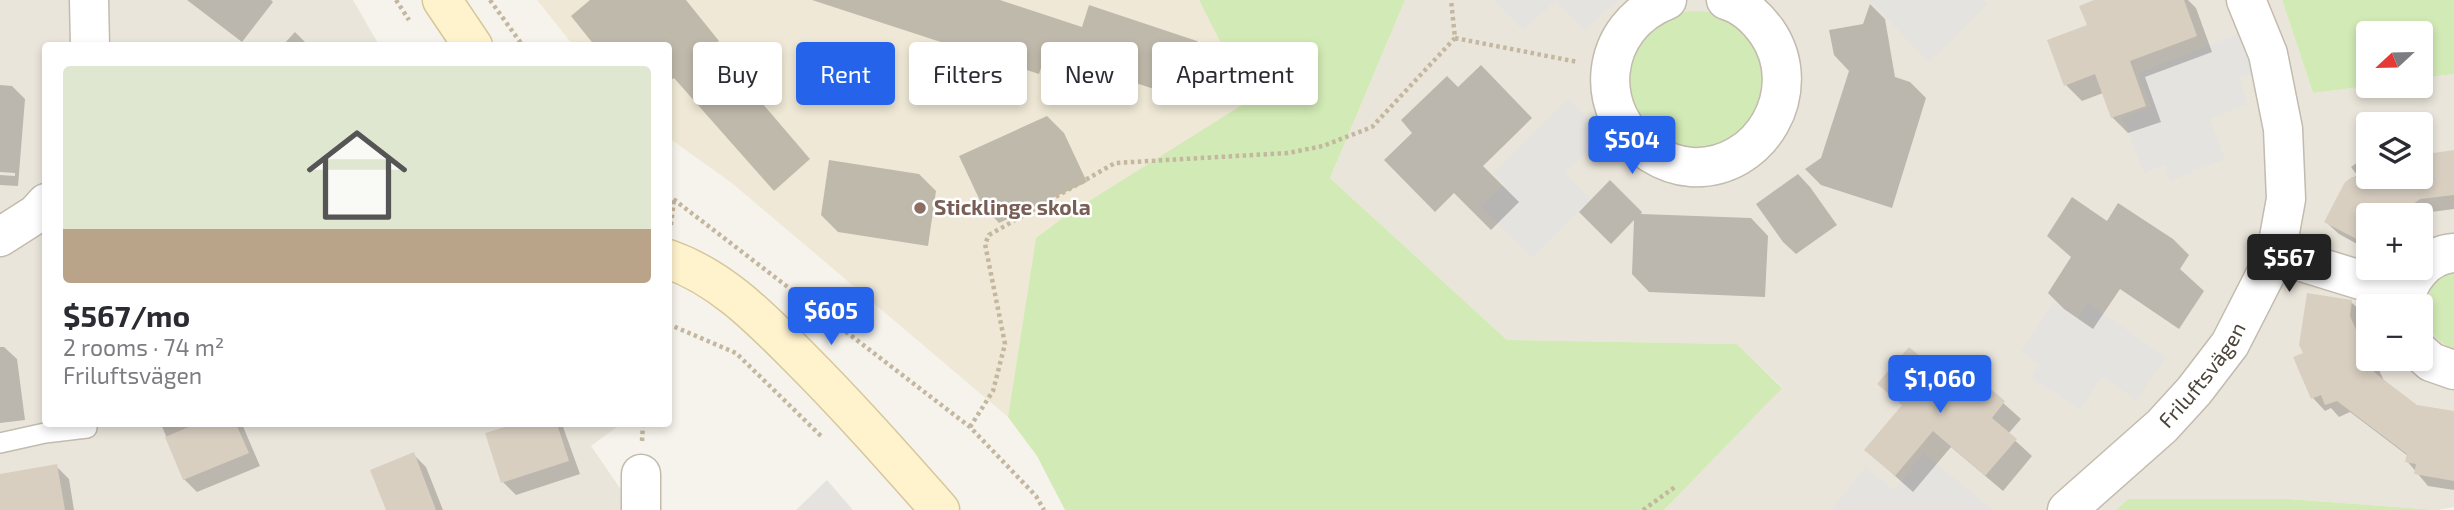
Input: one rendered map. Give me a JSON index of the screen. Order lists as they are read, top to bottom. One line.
{"streets":{"street":["Friluftsvägen"]},"places":["Sticklinge skola"],"north":"left","page":{"map_buttons":["+","−"],"chip":["Buy","Rent","Filters","New","Apartment"],"list":[{"name":"$567/mo","note":"2 rooms · 74 m² · Friluftsvägen"}],"price":["$504","$567","$605","$1,060"]}}
